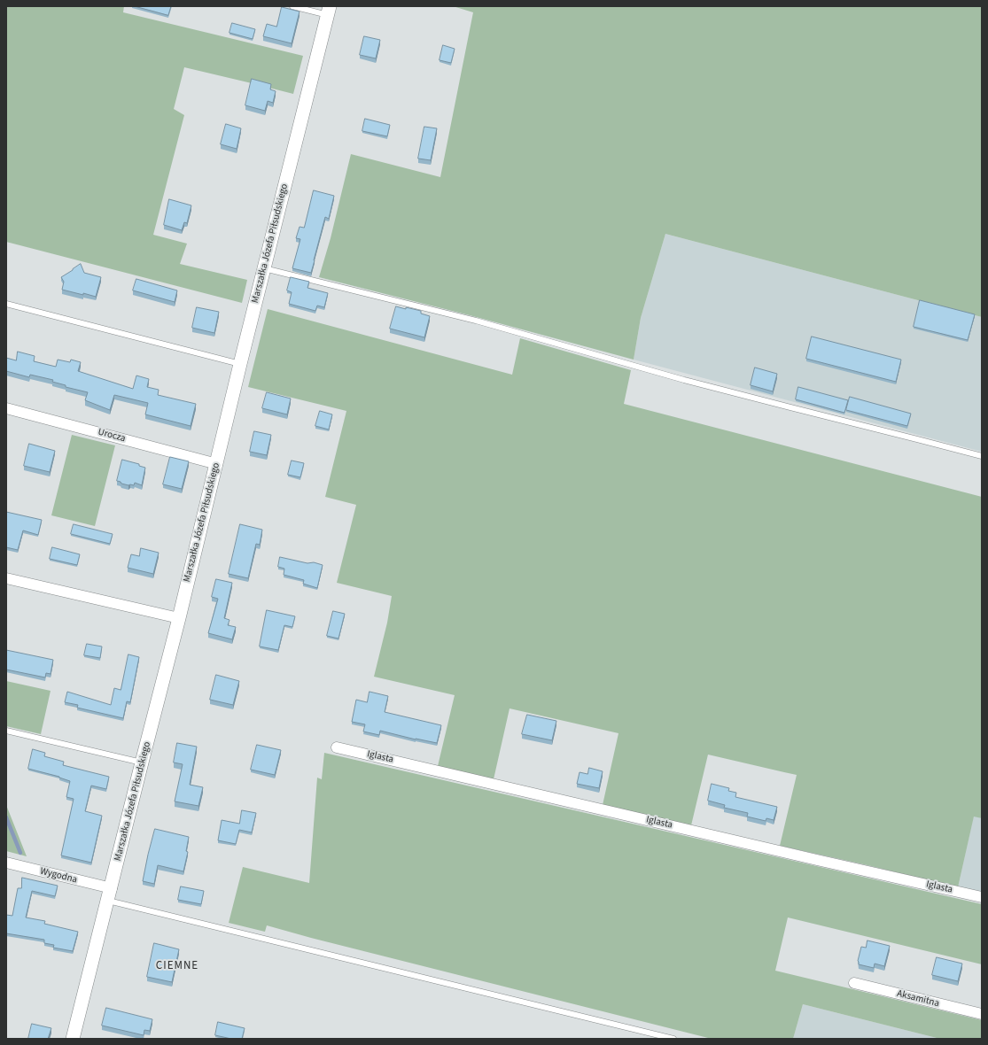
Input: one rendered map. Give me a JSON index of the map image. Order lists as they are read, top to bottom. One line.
{"streets":{"street":["Marszałka Józefa Piłsudskiego","Urocza","Iglasta","Wygodna","Aksamitna"]},"crossings":[["Marszałka Józefa Piłsudskiego","Urocza"],["Marszałka Józefa Piłsudskiego","Wygodna"]],"districts":["CIEMNE"]}
